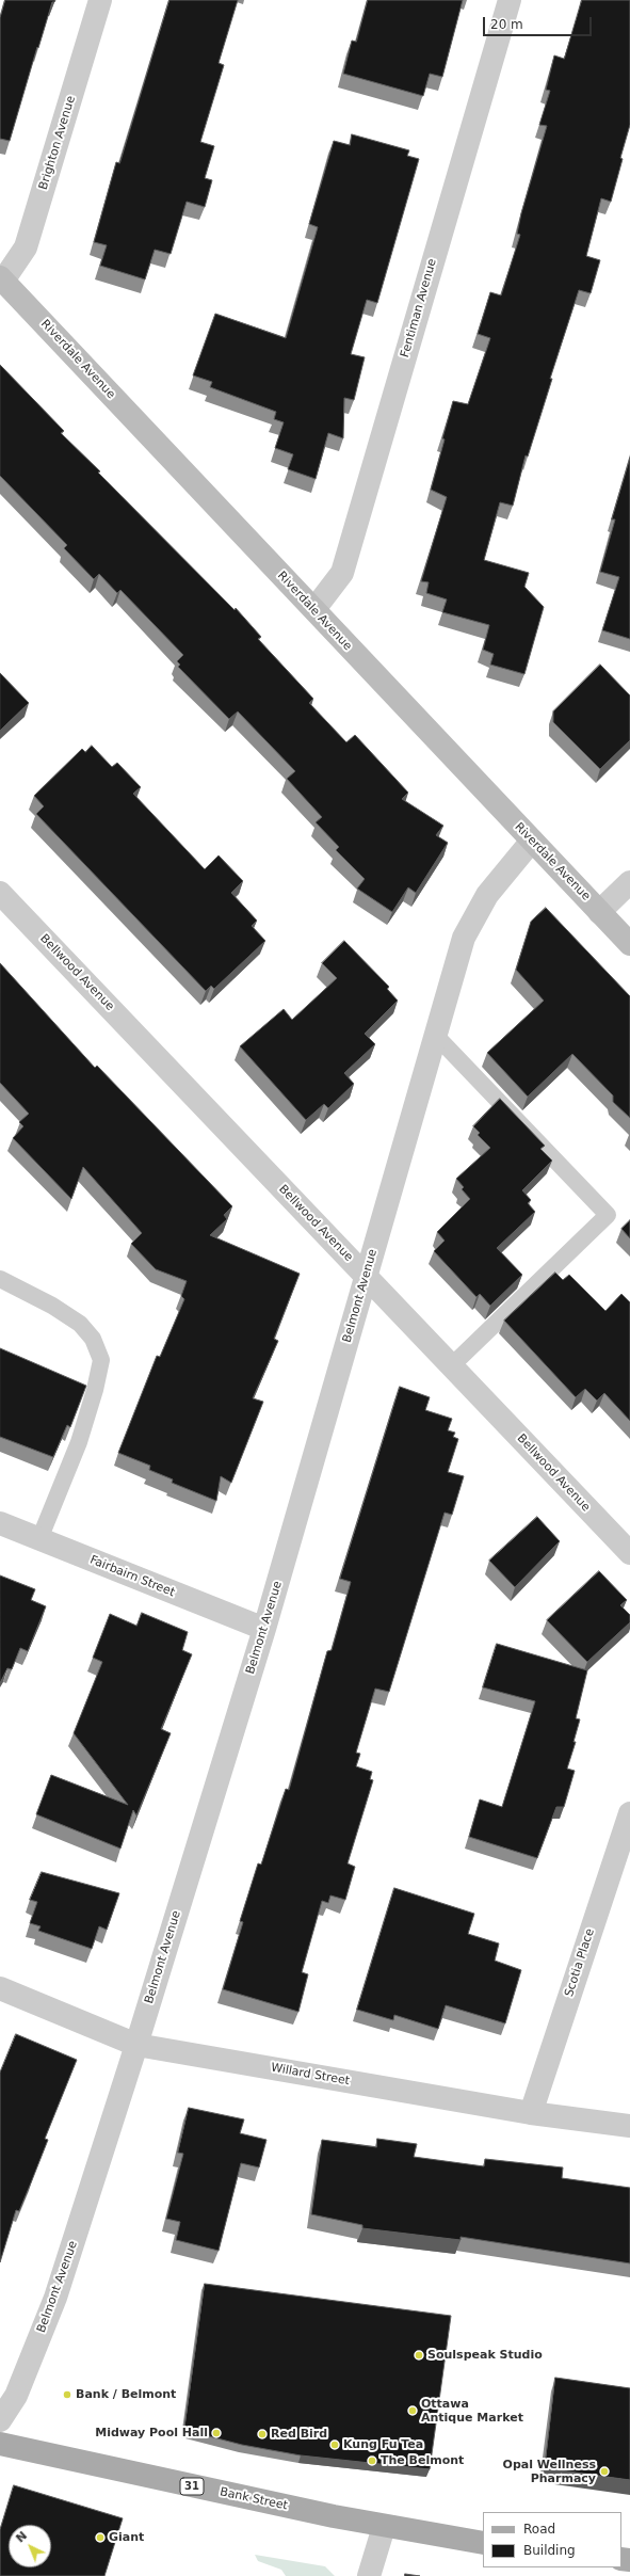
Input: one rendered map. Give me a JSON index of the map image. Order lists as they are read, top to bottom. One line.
{"streets":{"main road":["31","Bank Street"],"street":["Brighton Avenue","Fentiman Avenue","Riverdale Avenue","Bellwood Avenue","Belmont Avenue","Fairbairn Street","Scotia Place","Willard Street"]},"crossings":[["Brighton Avenue","Riverdale Avenue"],["Fentiman Avenue","Riverdale Avenue"],["Riverdale Avenue","Belmont Avenue"],["Bellwood Avenue","Belmont Avenue"],["Belmont Avenue","Fairbairn Street"],["Belmont Avenue","Willard Street"],["Scotia Place","Willard Street"]],"places":["Soulspeak Studio","Bank / Belmont","Ottawa Antique Market","Midway Pool Hall","Red Bird","Kung Fu Tea","The Belmont","Opal Wellness Pharmacy","Giant"],"legend":["Road","Building"],"scale_bar":"20 m","north":"top left"}
